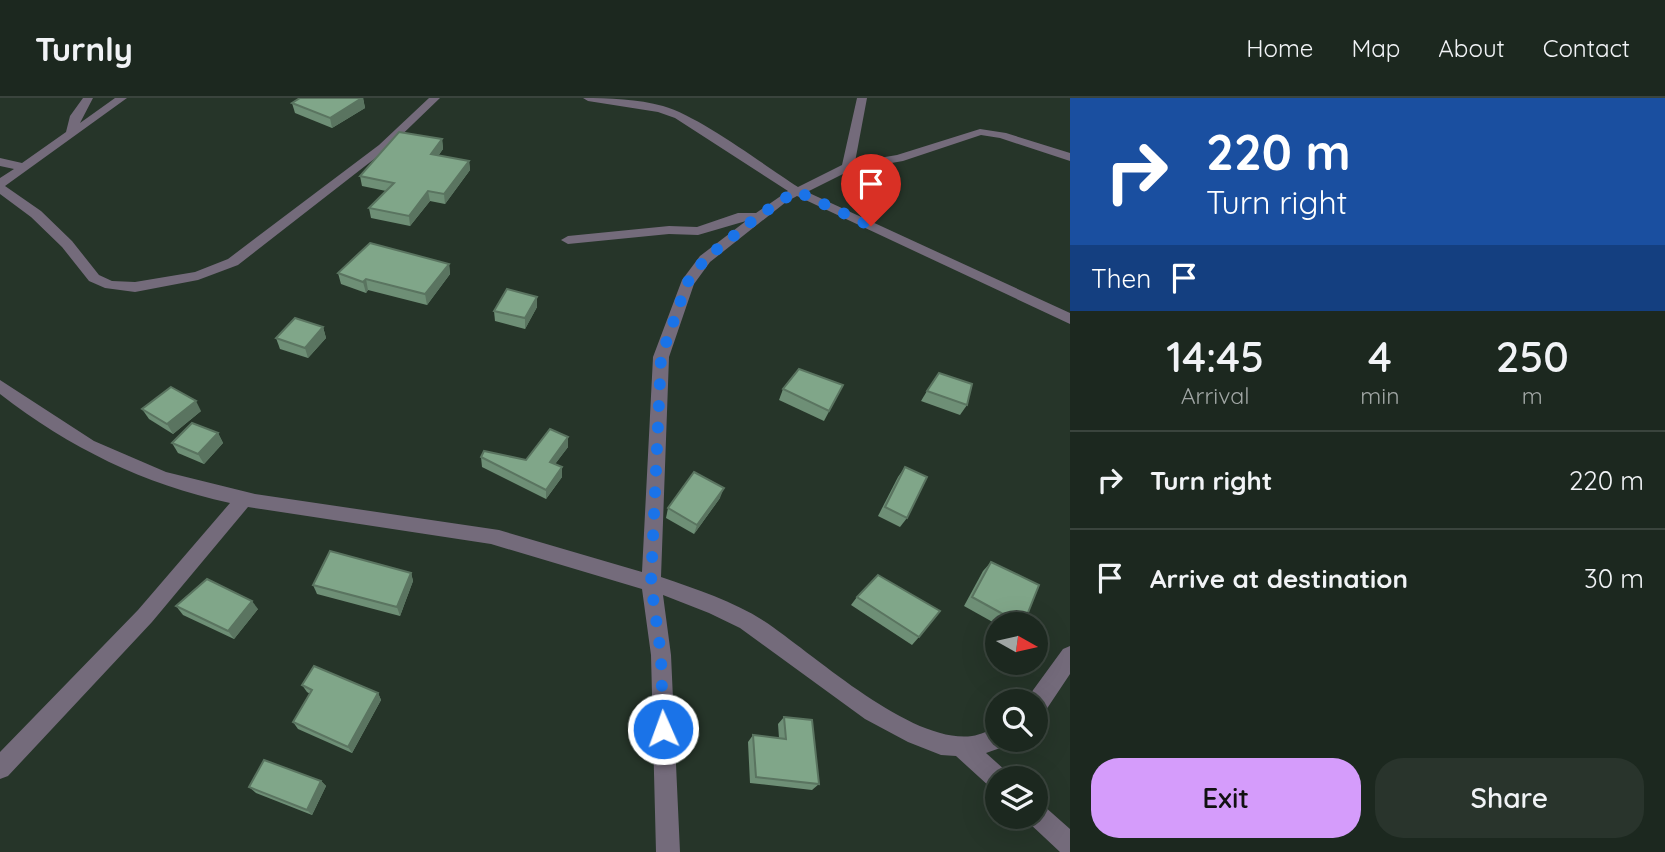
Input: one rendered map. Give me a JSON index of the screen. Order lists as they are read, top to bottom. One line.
{"north":"right","page":{"header":"Turnly","nav":["Home","Map","About","Contact"],"turn":["220 m","Turn right"],"then":"Then","eta":["14:45","Arrival","4","min","250","m"],"list":[{"name":"Turn right","value":"220 m"},{"name":"Arrive at destination","value":"30 m"}],"buttons":["Exit","Share"]}}
